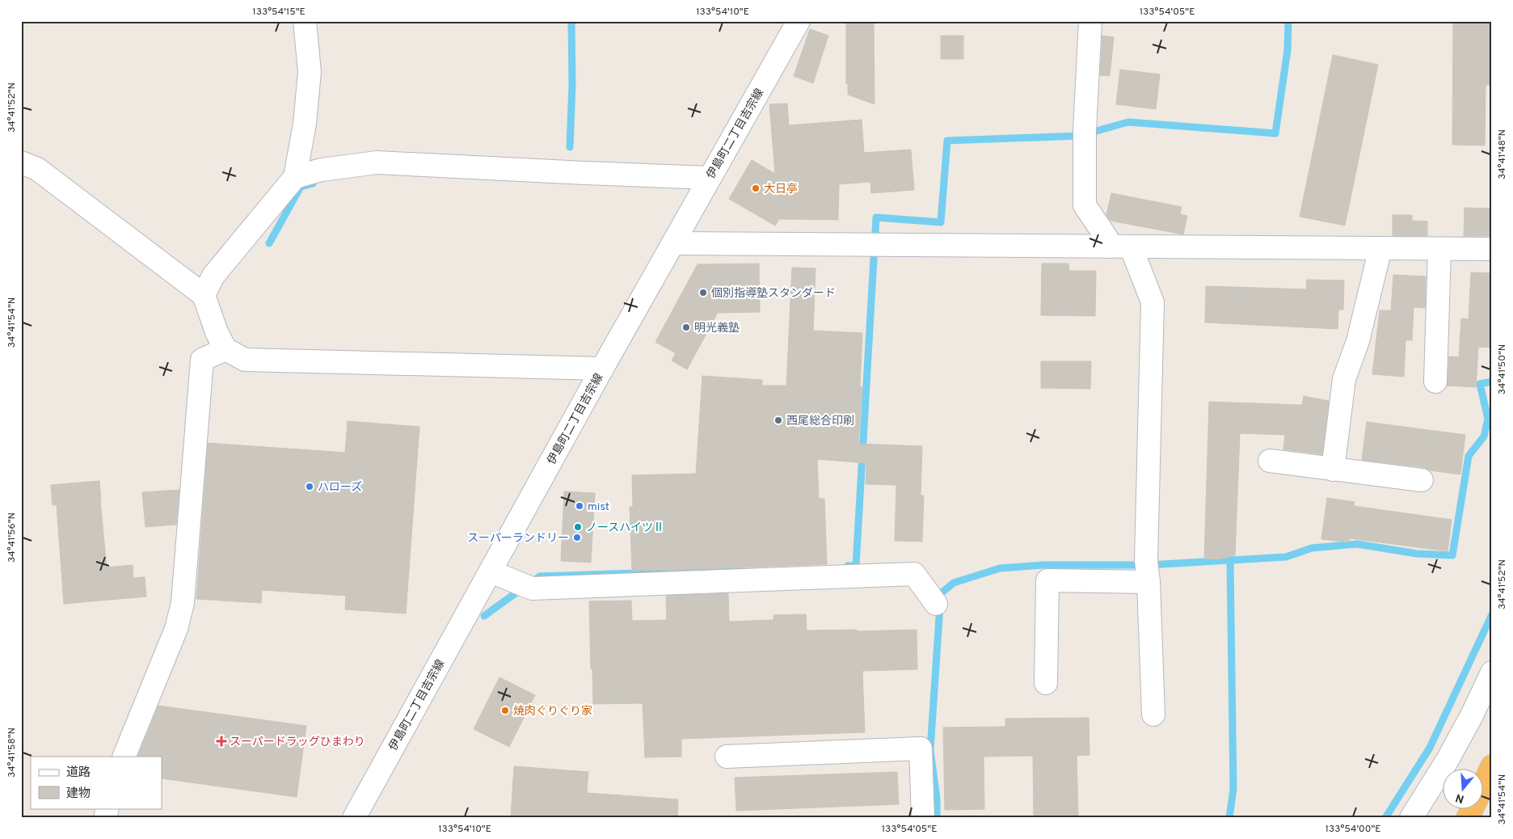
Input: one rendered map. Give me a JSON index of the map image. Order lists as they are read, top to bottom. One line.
{"streets":{"street":["伊島町二丁目吉宗線"]},"places":{"other":["大日亭","個別指導塾スタンダード","明光義塾","西尾総合印刷","ハローズ","mist","ノースハイツⅡ","スーパーランドリー","焼肉ぐりぐり家"],"health":["スーパードラッグひまわり"]},"legend":["道路","建物"],"north":"bottom","coordinates":["133°54'15\"E","133°54'10\"E","133°54'05\"E","34°41'52\"N","34°41'48\"N","34°41'54\"N","34°41'50\"N","34°41'56\"N","34°41'58\"N","133°54'00\"E"]}
